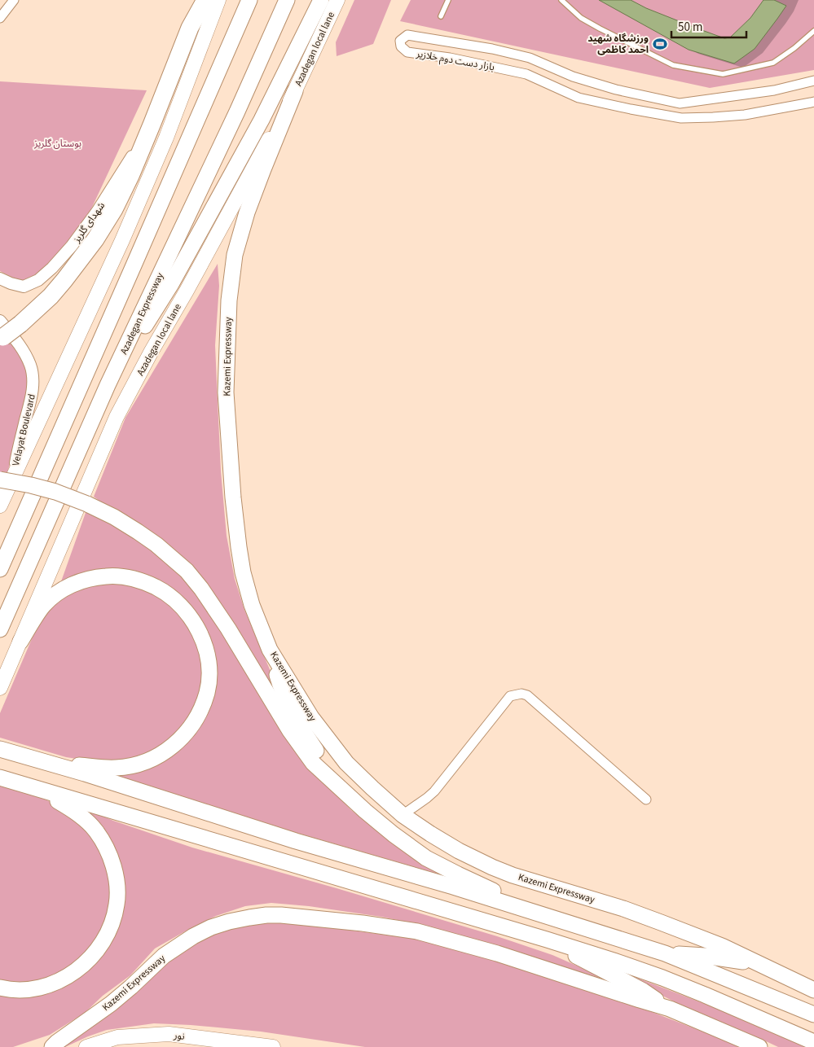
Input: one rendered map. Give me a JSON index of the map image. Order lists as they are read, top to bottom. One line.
{"streets":{"highway":["Azadegan Expressway","Kazemi Expressway"],"main road":["Azadegan local lane","نور"],"street":["بازار دست دوم خلازیر","شهدای گلریز","Velayat Boulevard"]},"crossings":[["Azadegan local lane","Kazemi Expressway"]],"parks":["بوستان گلریز"],"places":{"sports":["ورزشگاه شهید احمد کاظمی"]},"scale_bar":"50 m"}
